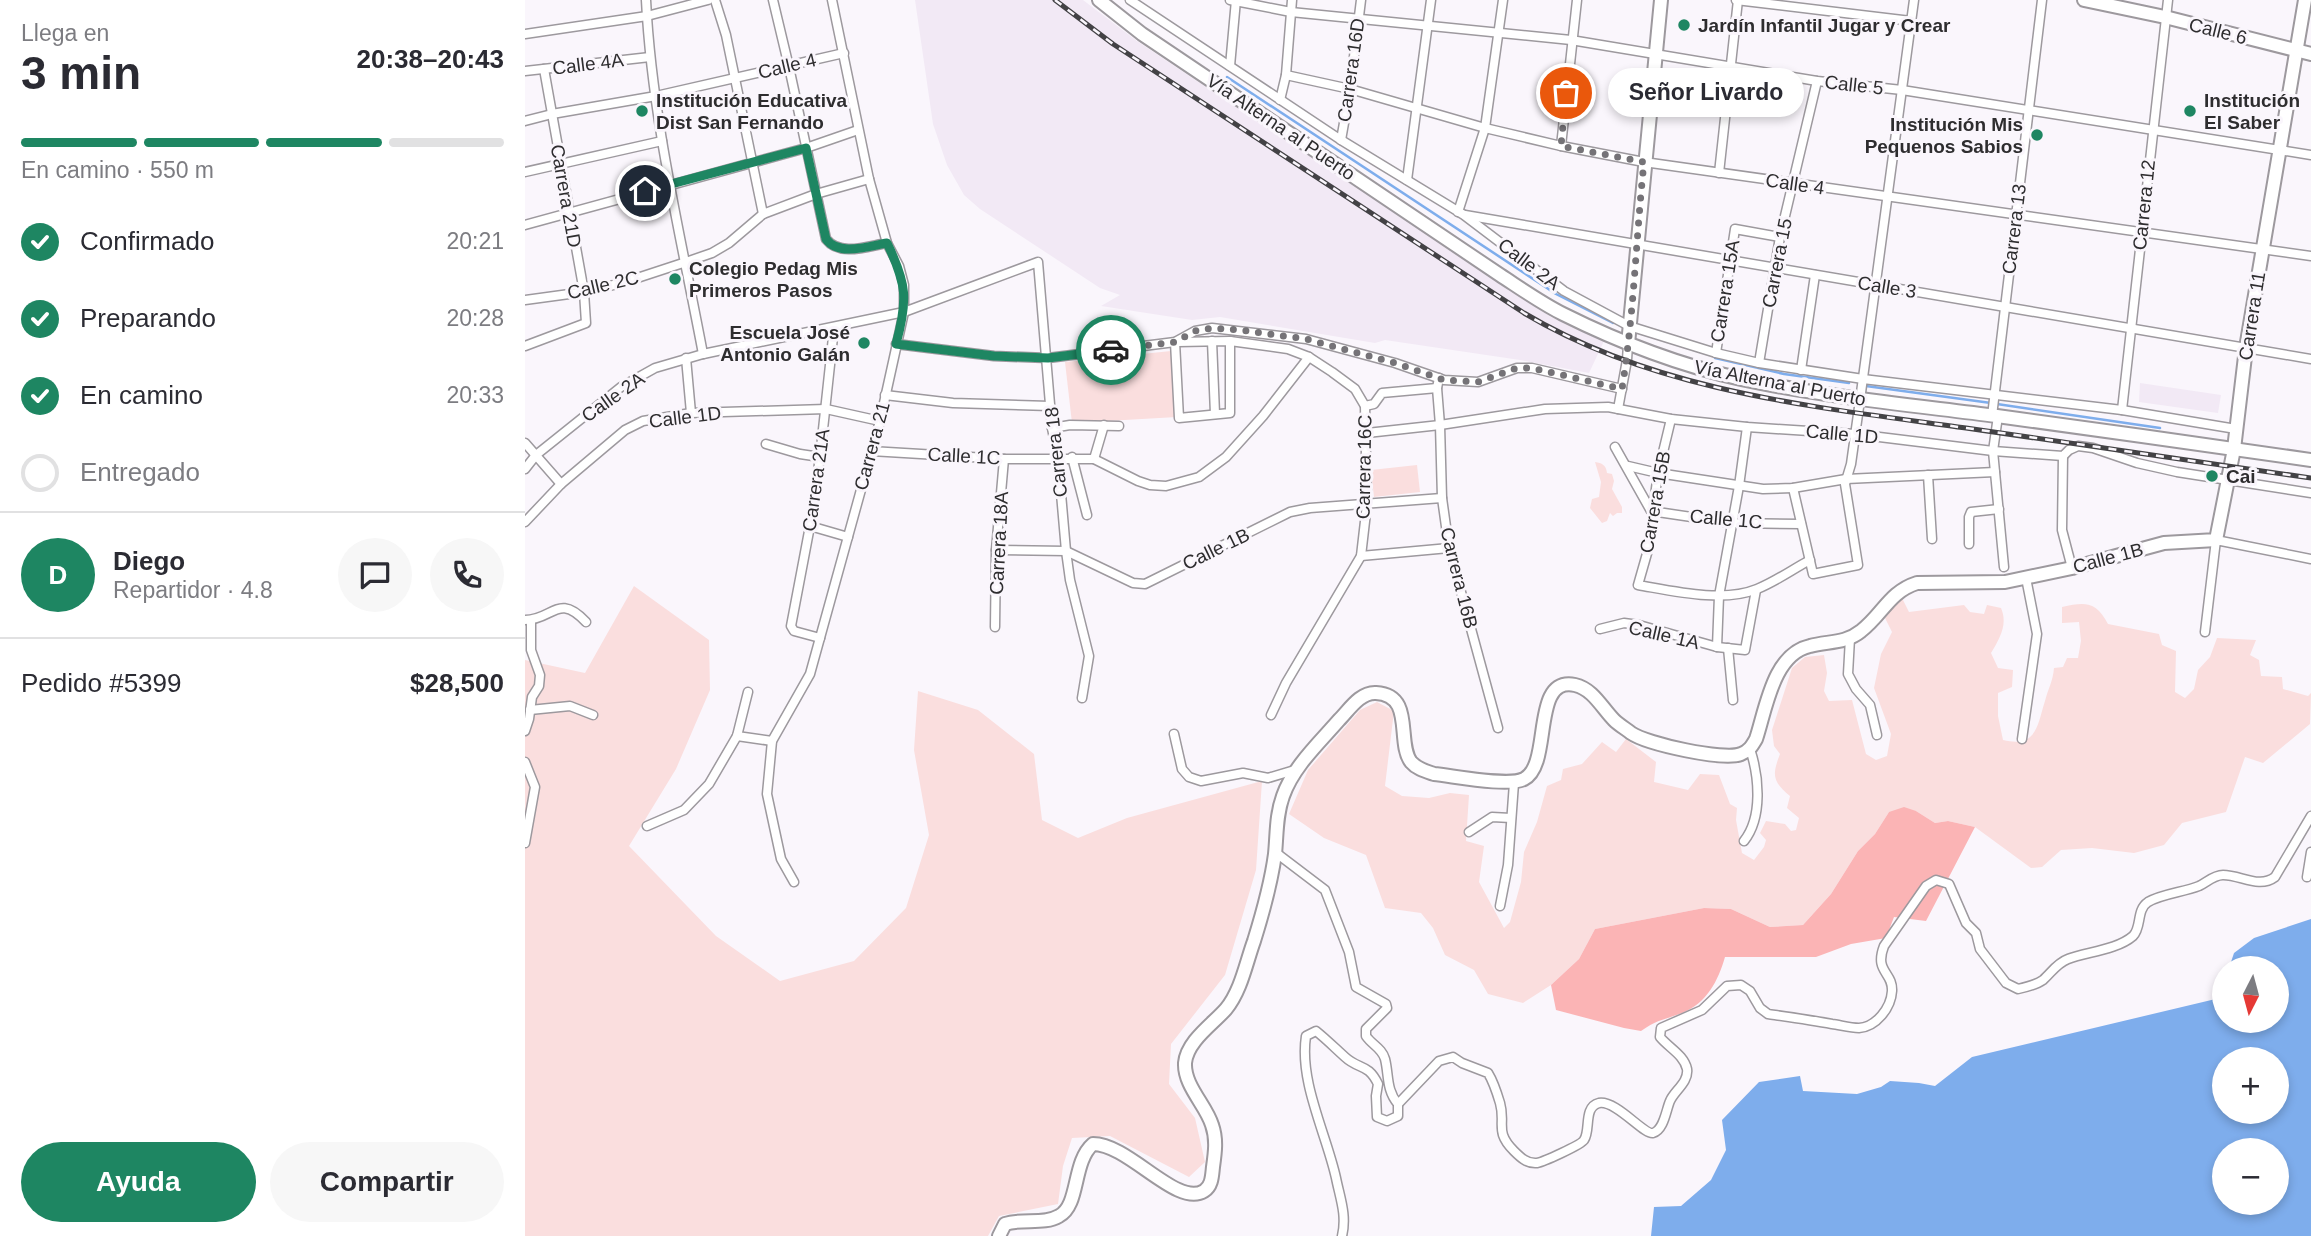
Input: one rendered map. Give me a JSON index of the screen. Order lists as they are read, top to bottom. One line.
{"streets":{"street":["Calle 6","Calle 4A","Calle 4","Carrera 16D","Calle 5","Vía Alterna al Puerto","Carrera 21D","Carrera 12","Carrera 13","Carrera 15","Calle 2A","Calle 2C","Calle 3","Carrera 15A","Carrera 11","Calle 1D","Carrera 21","Carrera 18","Calle 1C","Carrera 16C","Carrera 21A","Carrera 15B","Carrera 18A","Calle 1B","Carrera 16B","Calle 1A"]},"crossings":[["Calle 6","Carrera 12"],["Calle 6","Carrera 11"],["Calle 4A","Carrera 21D"],["Calle 4","Carrera 16D"],["Calle 4","Carrera 21D"],["Calle 4","Carrera 12"],["Calle 4","Carrera 13"],["Calle 4","Carrera 15"],["Calle 4","Carrera 11"],["Calle 4","Carrera 21"],["Carrera 16D","Calle 5"],["Carrera 16D","Calle 2A"],["Calle 5","Carrera 12"],["Calle 5","Carrera 13"],["Calle 5","Carrera 15"],["Calle 5","Carrera 11"],["Vía Alterna al Puerto","Carrera 13"],["Vía Alterna al Puerto","Calle 2A"],["Vía Alterna al Puerto","Carrera 11"],["Carrera 21D","Calle 2C"],["Carrera 12","Calle 2A"],["Carrera 12","Calle 3"],["Carrera 13","Calle 2A"],["Carrera 13","Calle 3"],["Carrera 13","Calle 1D"],["Carrera 15","Calle 2A"],["Carrera 15","Calle 3"],["Carrera 15","Carrera 15A"],["Calle 2A","Calle 3"],["Calle 2A","Carrera 15A"],["Calle 2A","Carrera 11"],["Calle 2A","Carrera 21"],["Calle 2A","Carrera 18"],["Calle 2A","Carrera 21A"],["Calle 2C","Carrera 21"],["Calle 3","Carrera 15A"],["Calle 3","Carrera 11"],["Carrera 11","Calle 1D"],["Carrera 11","Calle 1B"],["Calle 1D","Carrera 21"],["Calle 1D","Carrera 16C"],["Calle 1D","Carrera 21A"],["Calle 1D","Carrera 15B"],["Calle 1D","Carrera 16B"],["Carrera 21","Calle 1C"],["Carrera 21","Carrera 21A"],["Carrera 18","Calle 1C"],["Carrera 18","Calle 1B"],["Calle 1C","Carrera 15B"],["Calle 1C","Carrera 18A"],["Carrera 16C","Calle 1B"],["Carrera 18A","Calle 1B"],["Calle 1B","Carrera 16B"]],"places":["Jardín Infantil Jugar y Crear","Señor Livardo","Institución Educativa Dist San Fernando","Institución El Saber","Institución Mis Pequenos Sabios","Colegio Pedag Mis Primeros Pasos","Escuela José Antonio Galán","Cai"],"north":"bottom","page":{"heading":["3 min","Llega en","20:38–20:43"],"panel":["Diego","Repartidor · 4.8","Pedido #5399","$28,500"],"bubble":"Señor Livardo","bar":"En camino · 550 m","list":[["Confirmado","20:21"],["Preparando","20:28"],["En camino","20:33"],"Entregado"],"round":"D","map_buttons":["+","−"],"buttons":["Ayuda","Compartir"]}}
